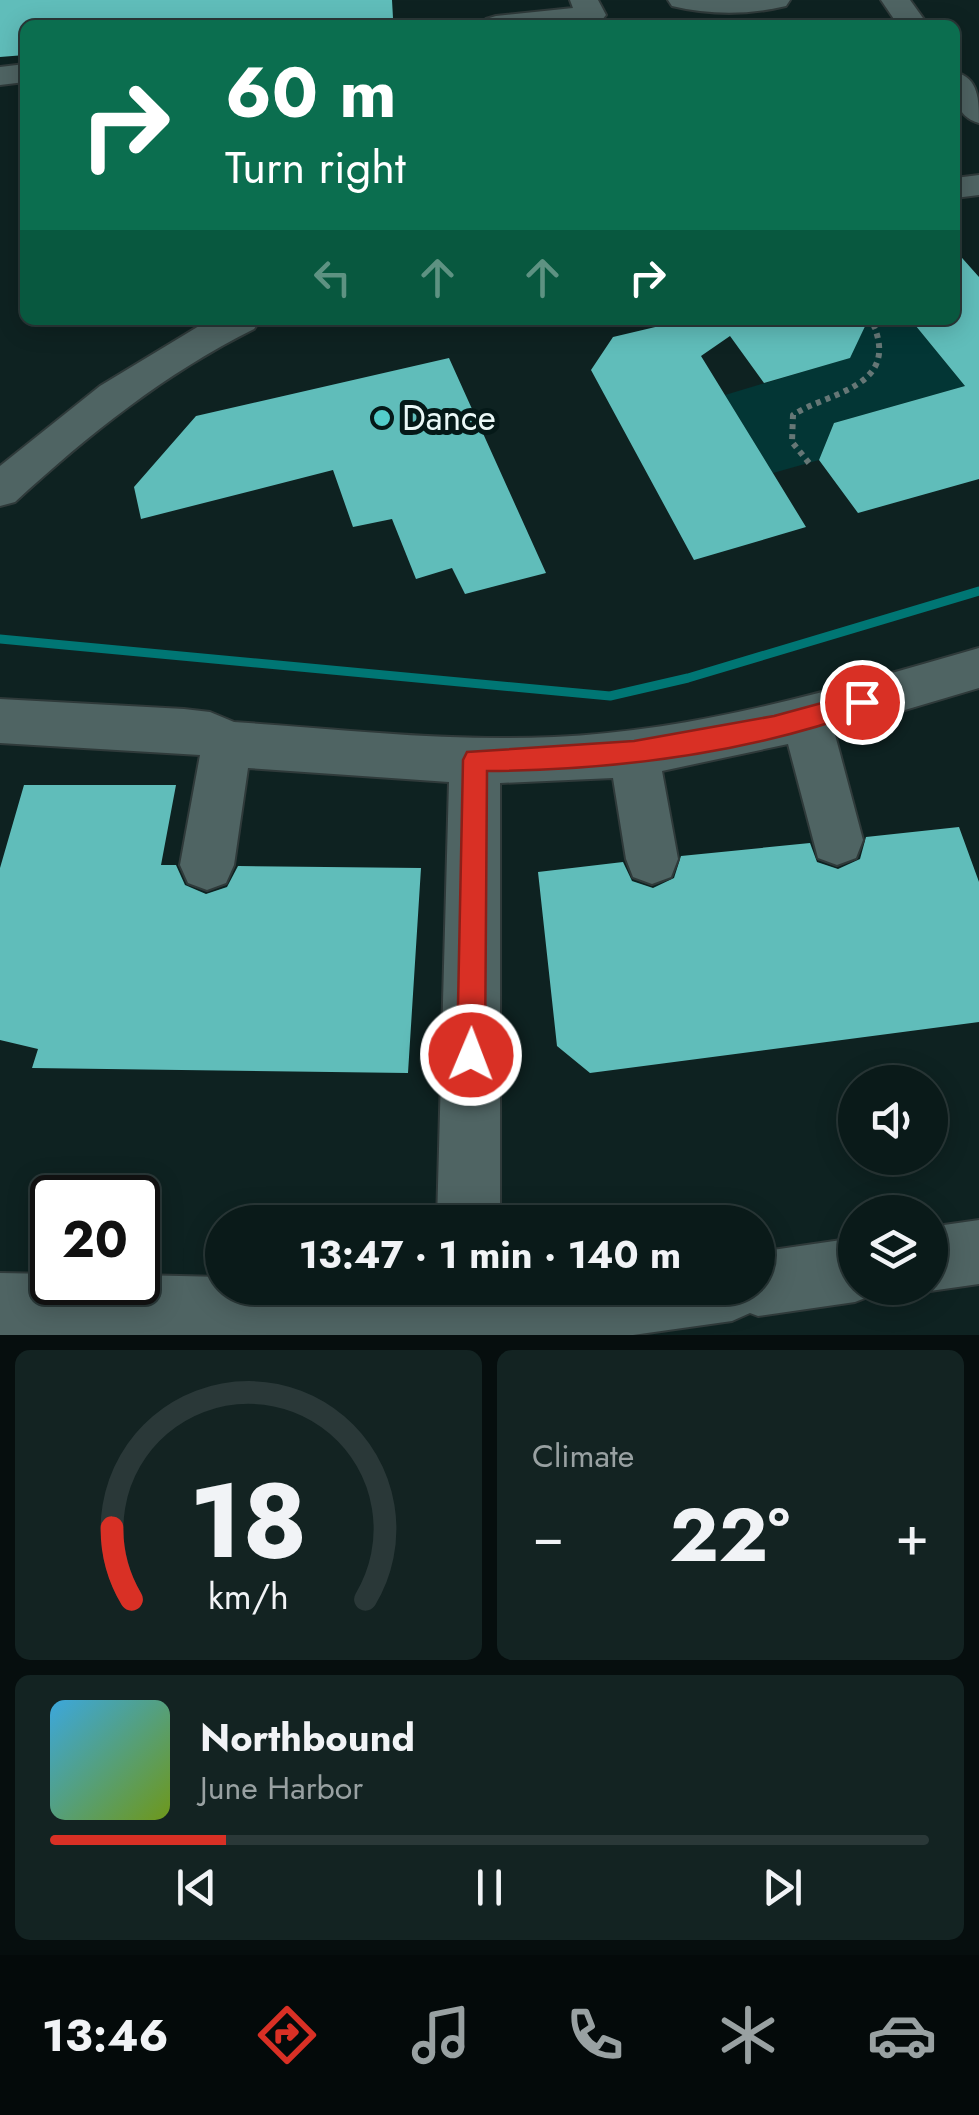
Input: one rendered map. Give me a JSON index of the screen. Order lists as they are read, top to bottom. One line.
{"places":["Dance"],"page":{"turn":["60 m","Turn right"],"limit":"20","trip":"13:47 · 1 min · 140 m","tile":"Climate","heat":["−","22°","+"],"song":["Northbound","June Harbor"],"tabs":"13:46","gauge":["18","km/h"]}}
